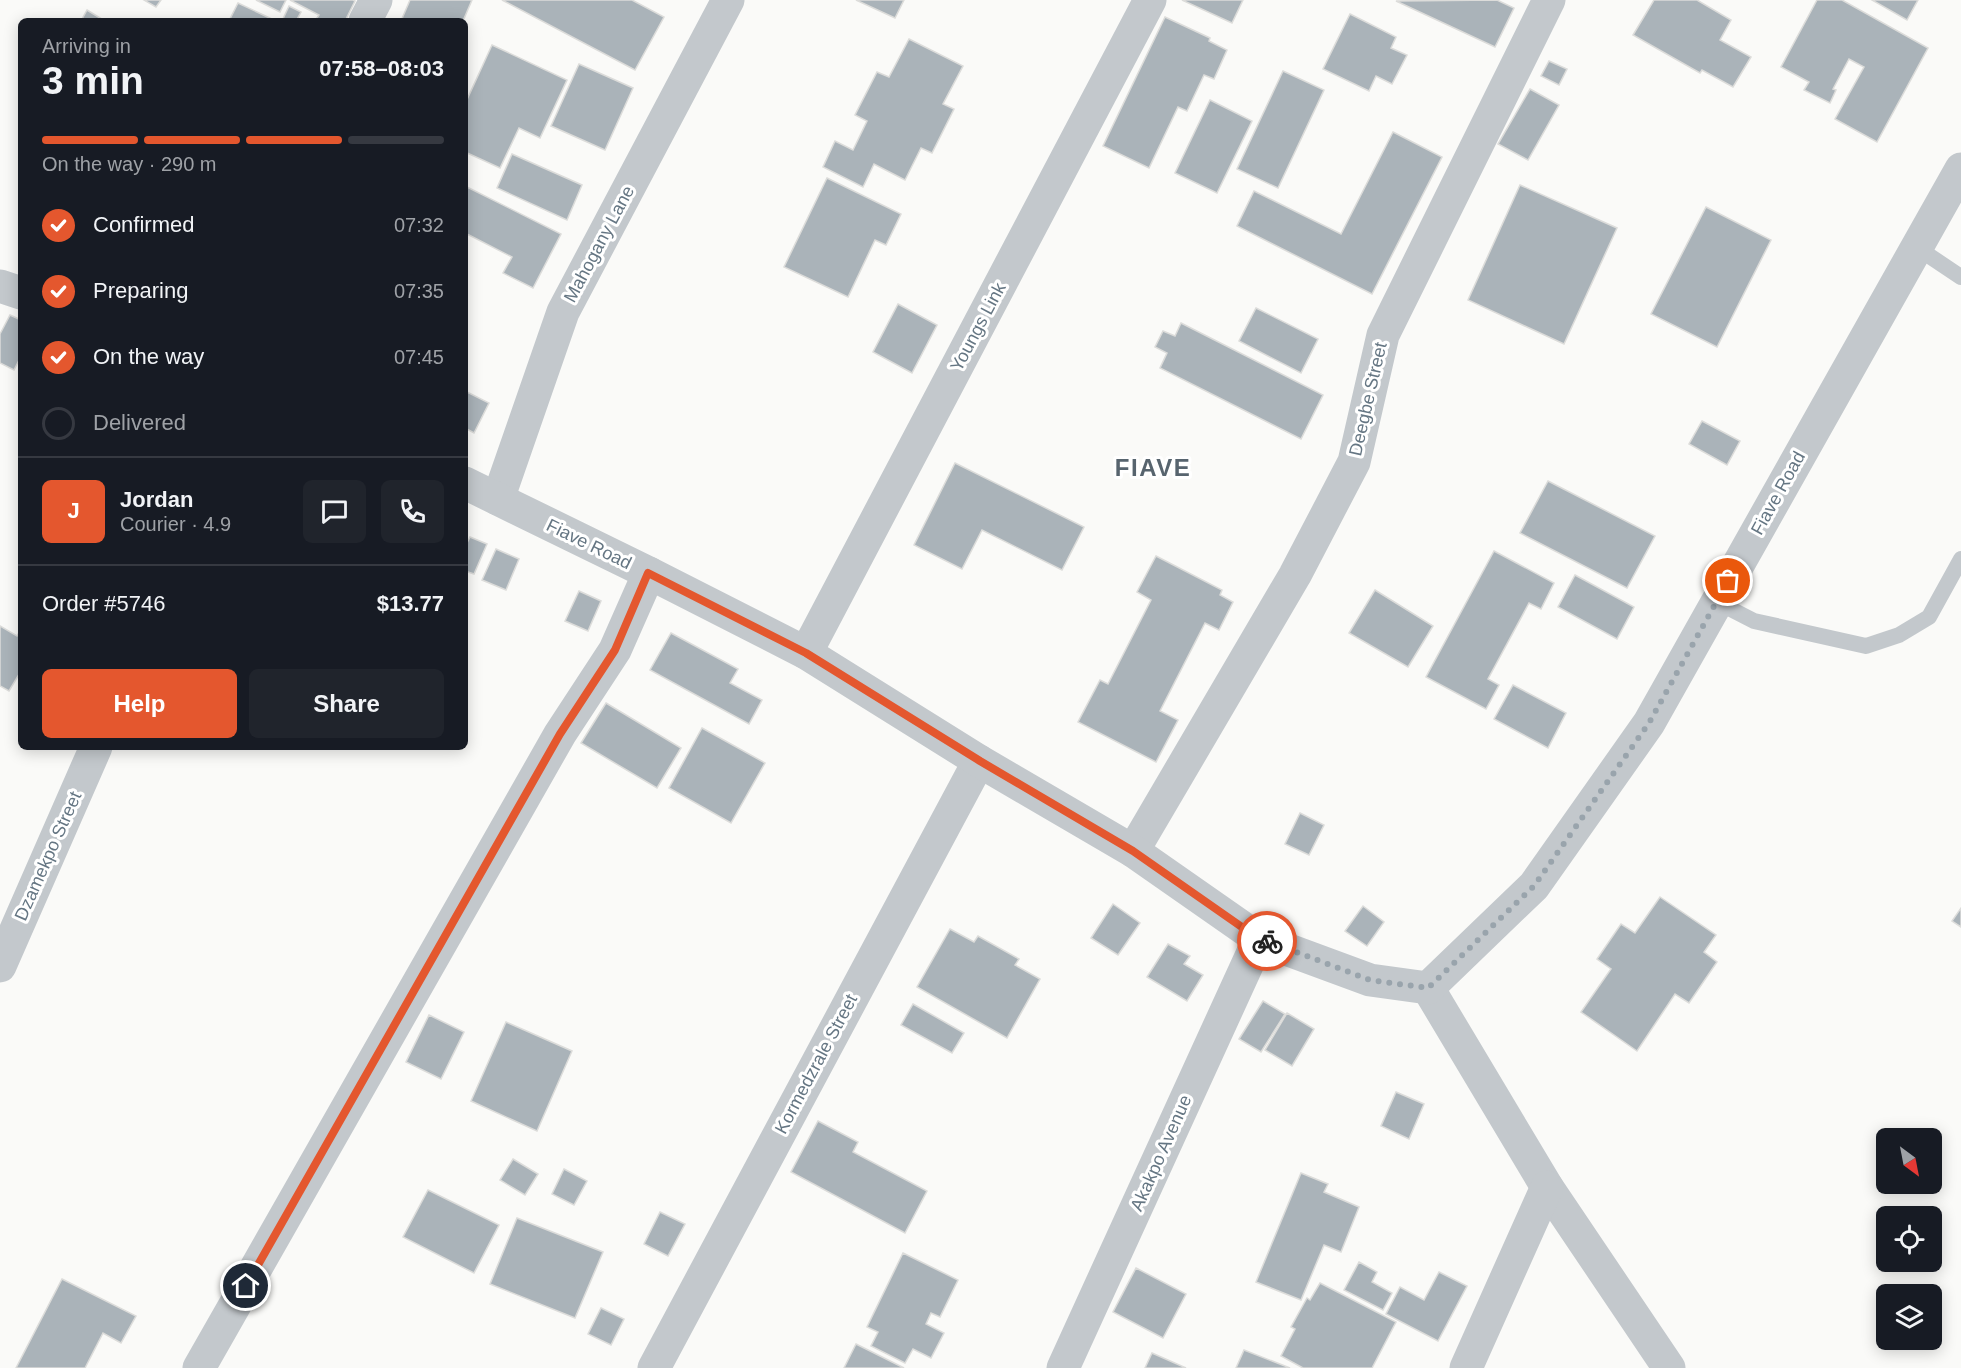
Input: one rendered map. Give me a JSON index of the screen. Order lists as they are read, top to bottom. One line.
{"streets":{"street":["Mahogany Lane","Youngs Link","Deegbe Street","Fiave Road","Dzamekpo Street","Kormedzrale Street","Akakpo Avenue"]},"crossings":[["Mahogany Lane","Fiave Road"],["Youngs Link","Fiave Road"],["Deegbe Street","Fiave Road"],["Fiave Road","Kormedzrale Street"],["Fiave Road","Akakpo Avenue"]],"districts":["FIAVE"],"north":"bottom right","page":{"heading":["3 min","Arriving in","07:58–08:03"],"panel":["Jordan","Courier · 4.9","Order #5746","$13.77"],"bar":"On the way · 290 m","list":[["Confirmed","07:32"],["Preparing","07:35"],["On the way","07:45"],"Delivered"],"round":"J","buttons":["Help","Share"]}}
